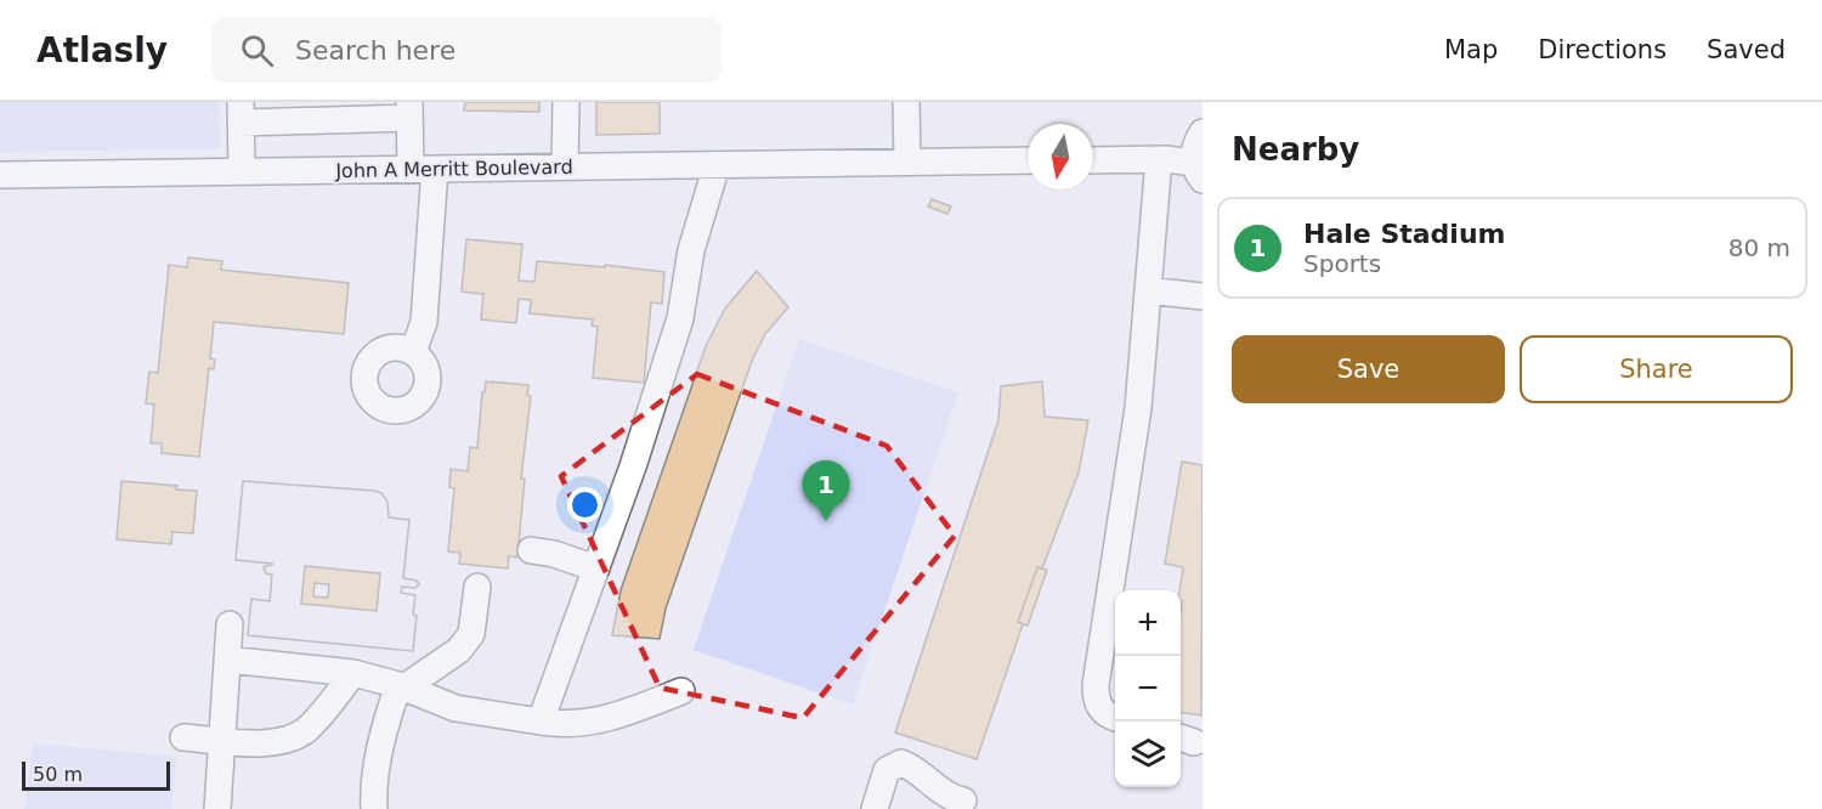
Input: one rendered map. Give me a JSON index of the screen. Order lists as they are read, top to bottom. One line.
{"streets":{"street":["John A Merritt Boulevard"]},"scale_bar":"50 m","north":"bottom","page":{"header":"Atlasly","search":"Search here","nav":["Map","Directions","Saved"],"heading":"Nearby","list":[{"mark":"1","name":"Hale Stadium","note":"Sports","value":"80 m"}],"buttons":["Save","Share"],"pins":"1","map_buttons":["+","−"],"scale":"50 m"}}
